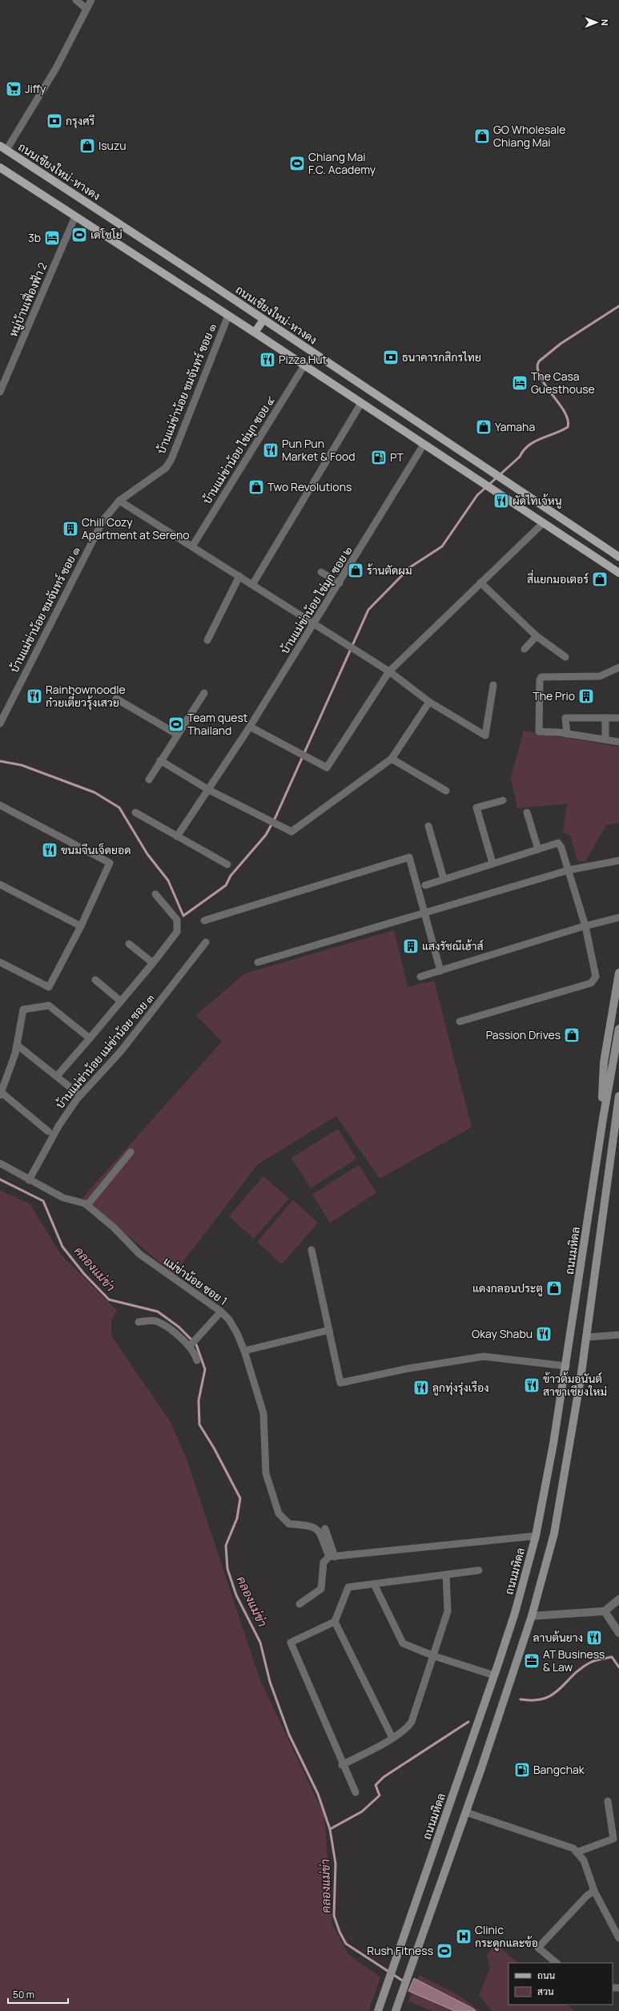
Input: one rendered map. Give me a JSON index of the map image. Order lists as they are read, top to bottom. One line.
{"streets":{"main road":["ถนนเชียงใหม่-หางดง","ถนนมหิดล"],"street":["หมู่บ้านเฟื่องฟ้า 2","บ้านแม่ข่าน้อย ชมจันทร์ ซอย ๑","บ้านแม่ข่าน้อย ไข่มุก ซอย ๔","บ้านแม่ข่าน้อย ไข่มุก ซอย ๒","บ้านแม่ข่าน้อย แม่ข่าน้อย ซอย ๓","แม่ข่าน้อย ซอย 1"]},"crossings":[["บ้านแม่ข่าน้อย แม่ข่าน้อย ซอย ๓","แม่ข่าน้อย ซอย 1"]],"water":["คลองแม่ข่า"],"places":{"supermarket":["Jiffy"],"bank":["กรุงศรี","ธนาคารกสิกรไทย"],"shop":["GO Wholesale Chiang Mai","Isuzu","Yamaha","Two Revolutions","ร้านตัดผม","สี่แยกมอเตอร์","Passion Drives","แดงกลอนประตู"],"sports":["Chiang Mai F.C. Academy","เดโชโย่","Team quest Thailand","Rush Fitness"],"hotel":["3b","The Casa Guesthouse"],"restaurant":["Pizza Hut","Pun Pun Market & Food","ผัดไทเจ้หนู","Rainbownoodle ก๋วยเตี๋ยวรุ้งเสวย","ขนมจีนเจ็ดยอด","Okay Shabu","ข้าวต้มอนันต์ สาขาเชียงใหม่","ลูกทุ่งรุ่งเรือง","ลาบต้นยาง"],"fuel station":["PT","Bangchak"],"building":["Chill Cozy Apartment at Sereno","The Prio","แสงรัชณีเฮ้าส์"],"office":["AT Business & Law"],"hospital":["Clinic กระดูกและข้อ"]},"legend":["ถนน","สวน"],"scale_bar":"50 m","north":"right"}
